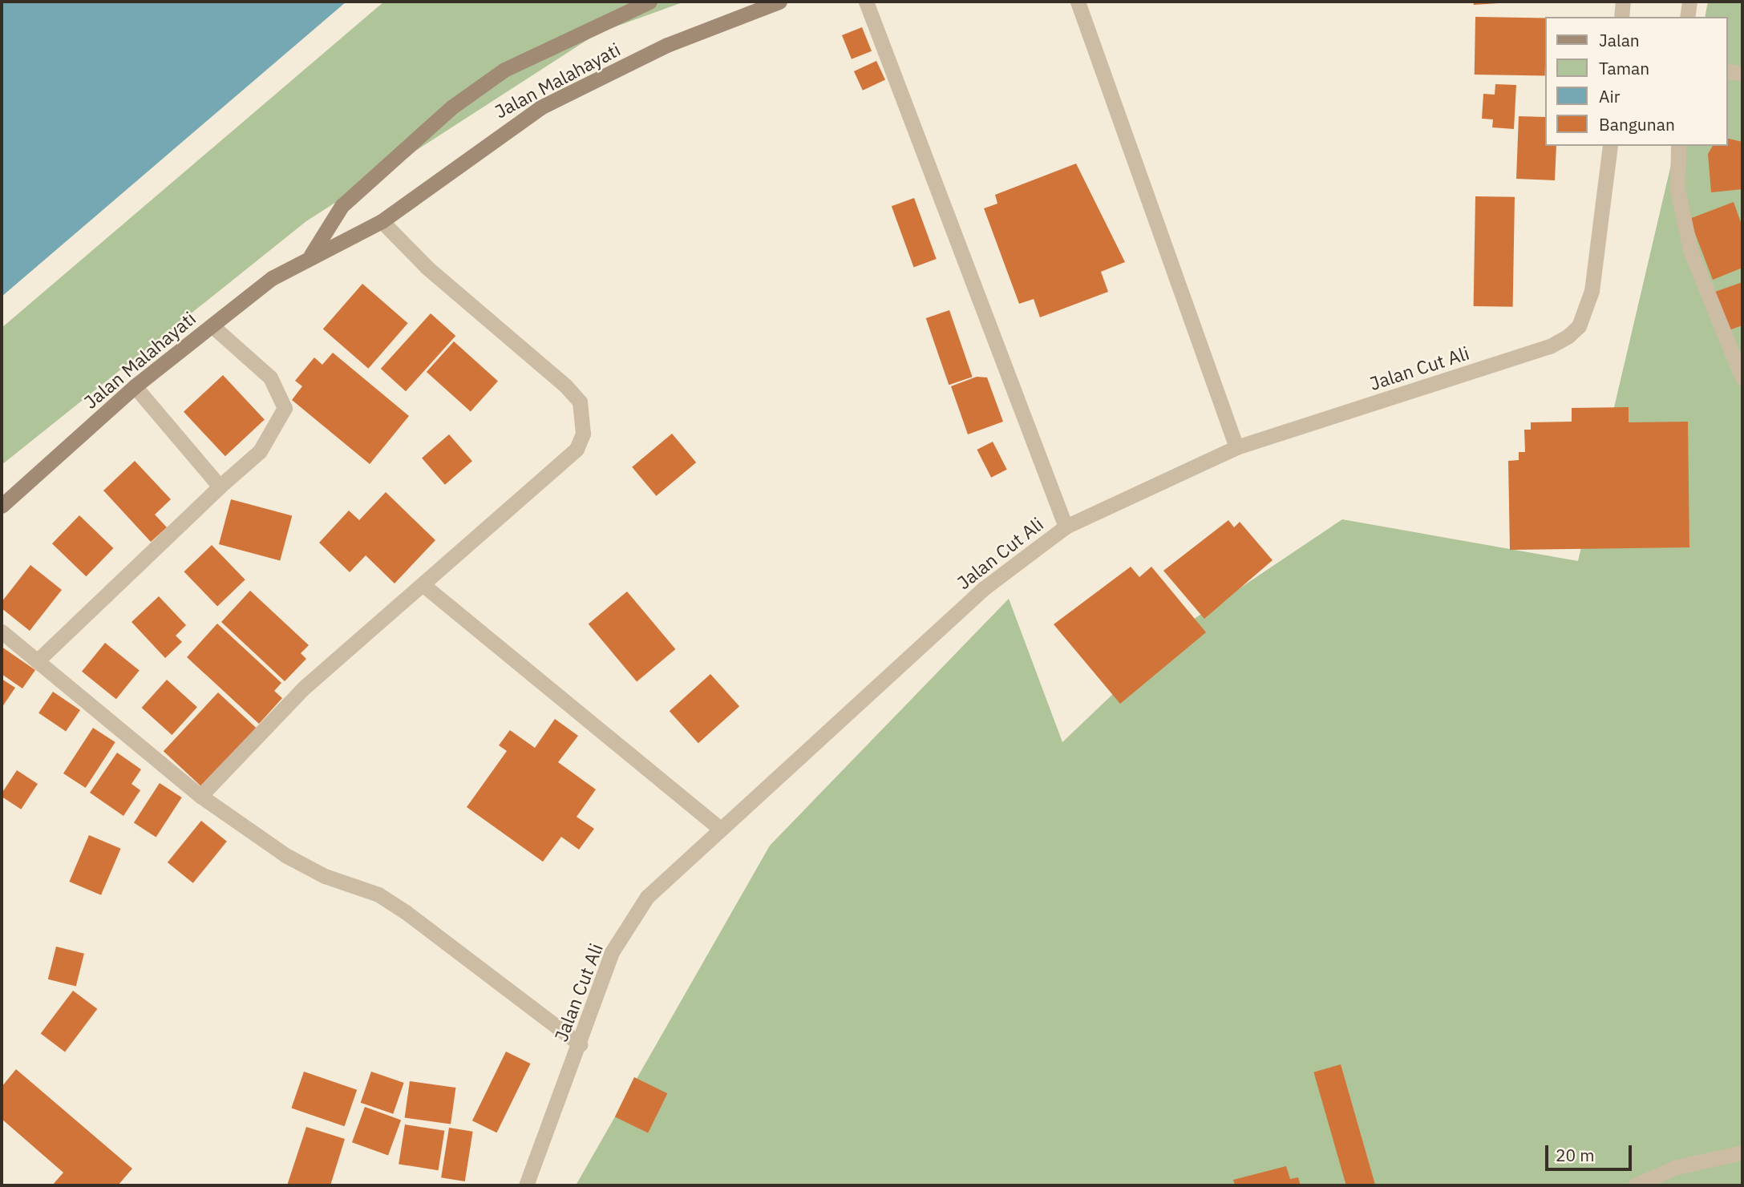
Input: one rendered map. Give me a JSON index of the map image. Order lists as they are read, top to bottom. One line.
{"streets":{"main road":["Jalan Malahayati"],"street":["Jalan Cut Ali"]},"legend":["Jalan","Taman","Air","Bangunan"],"scale_bar":"20 m"}
